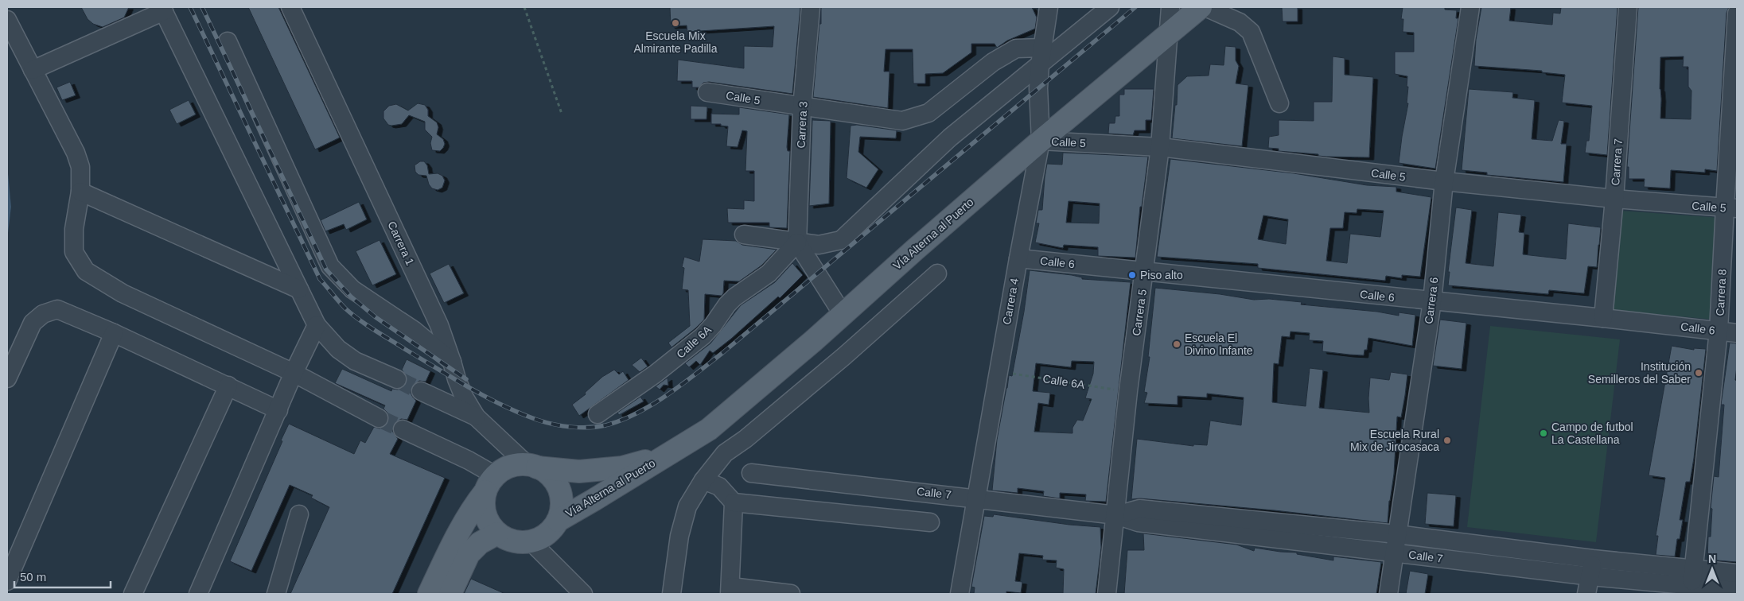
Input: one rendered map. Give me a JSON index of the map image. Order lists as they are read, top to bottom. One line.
{"streets":{"main road":["Vía Alterna al Puerto","Carrera 1"],"street":["Calle 5","Carrera 3","Carrera 7","Calle 6","Carrera 8","Carrera 6","Carrera 4","Carrera 5","Calle 6A","Calle 7"]},"crossings":[["Calle 5","Carrera 3"],["Calle 5","Carrera 7"],["Calle 5","Vía Alterna al Puerto"],["Calle 5","Carrera 8"],["Calle 5","Carrera 6"],["Calle 5","Carrera 4"],["Calle 5","Carrera 5"],["Carrera 3","Calle 6A"],["Carrera 7","Calle 6"],["Vía Alterna al Puerto","Carrera 1"],["Vía Alterna al Puerto","Carrera 4"],["Vía Alterna al Puerto","Carrera 5"],["Calle 6","Carrera 8"],["Calle 6","Carrera 6"],["Calle 6","Carrera 4"],["Calle 6","Carrera 5"],["Carrera 8","Calle 7"],["Carrera 6","Calle 7"],["Carrera 4","Calle 6A"],["Carrera 4","Calle 7"],["Carrera 5","Calle 6A"],["Carrera 5","Calle 7"]],"places":["Escuela Mix Almirante Padilla","Piso alto","Escuela El Divino Infante","Institución Semilleros del Saber","Campo de futbol La Castellana","Escuela Rural Mix de Jirocasaca"],"scale_bar":"50 m","north":"top"}
